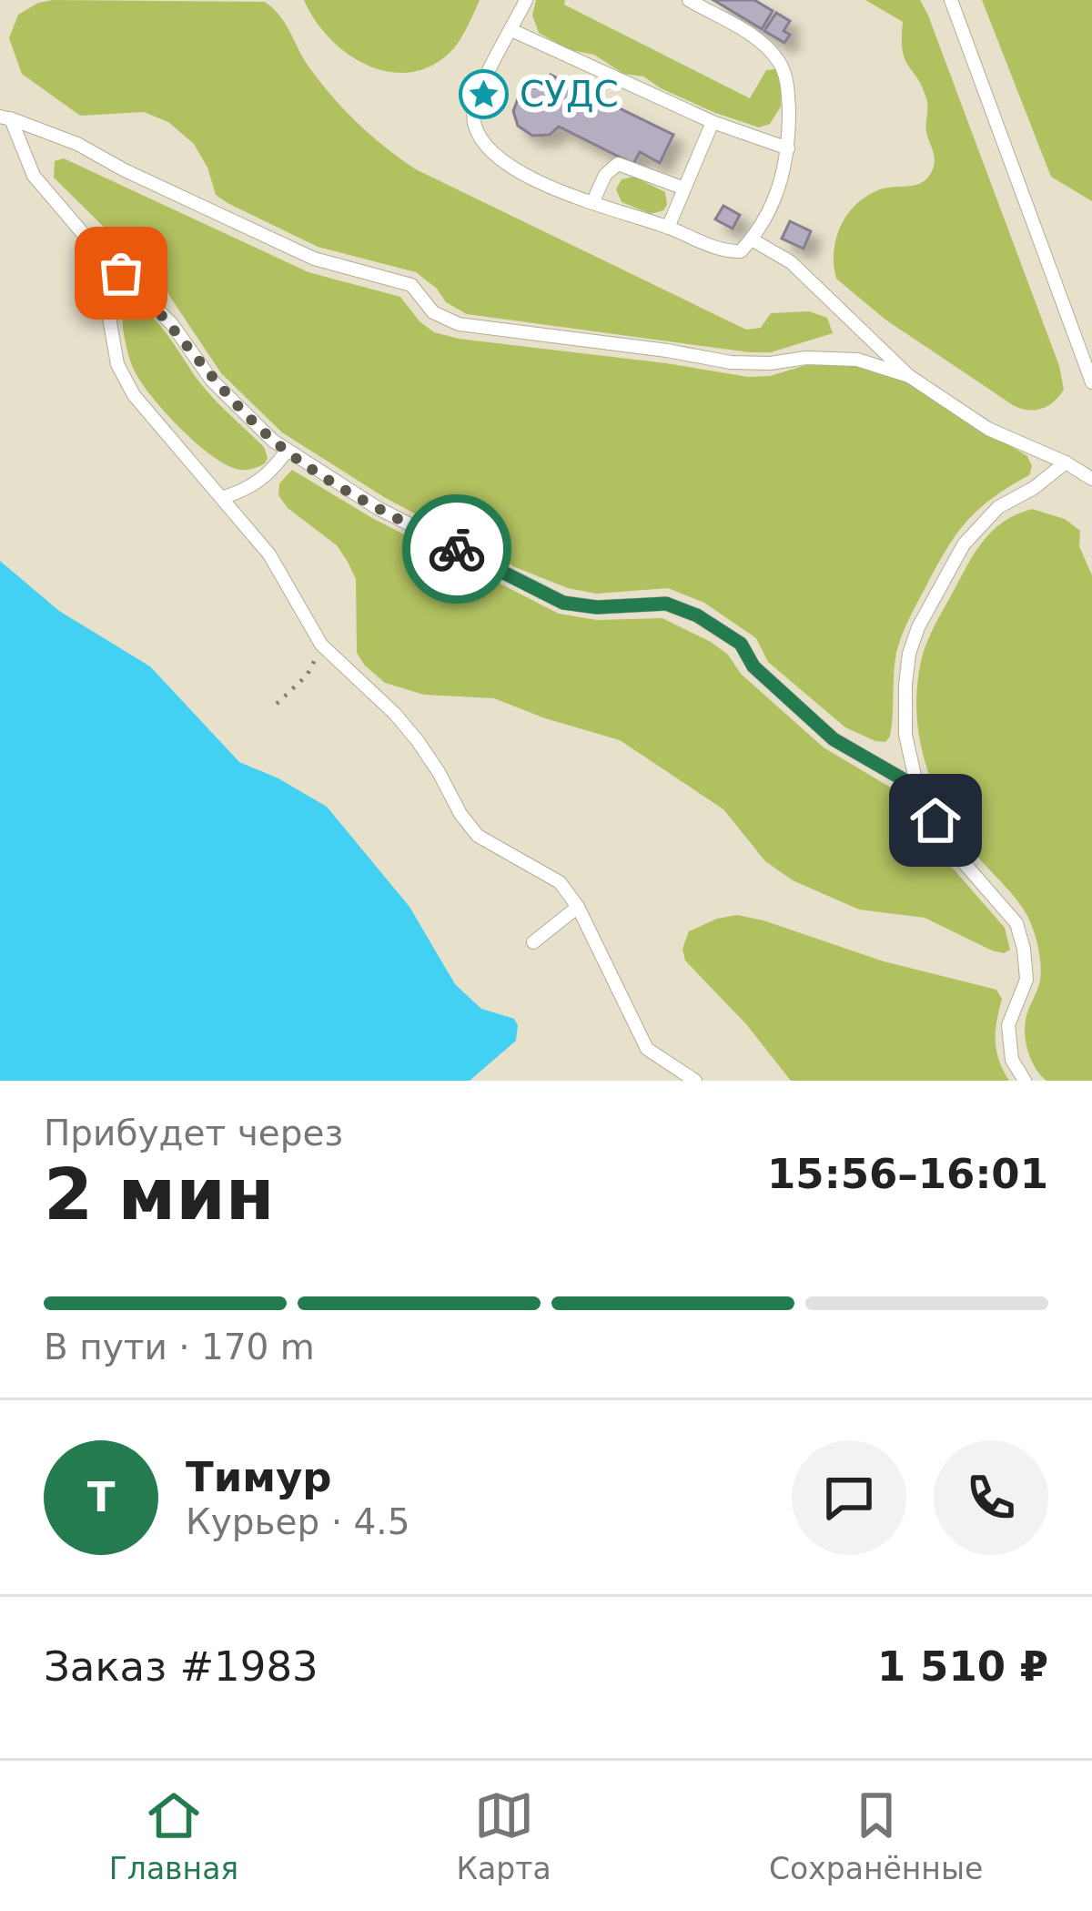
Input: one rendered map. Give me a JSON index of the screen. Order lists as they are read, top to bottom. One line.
{"places":{"place":["СУДС"]},"page":{"heading":["2 мин","Прибудет через","15:56–16:01"],"panel":["Тимур","Курьер · 4.5","Заказ #1983","1 510 ₽"],"bar":"В пути · 170 m","round":"Т","tabs":["Главная","Карта","Сохранённые"]}}
